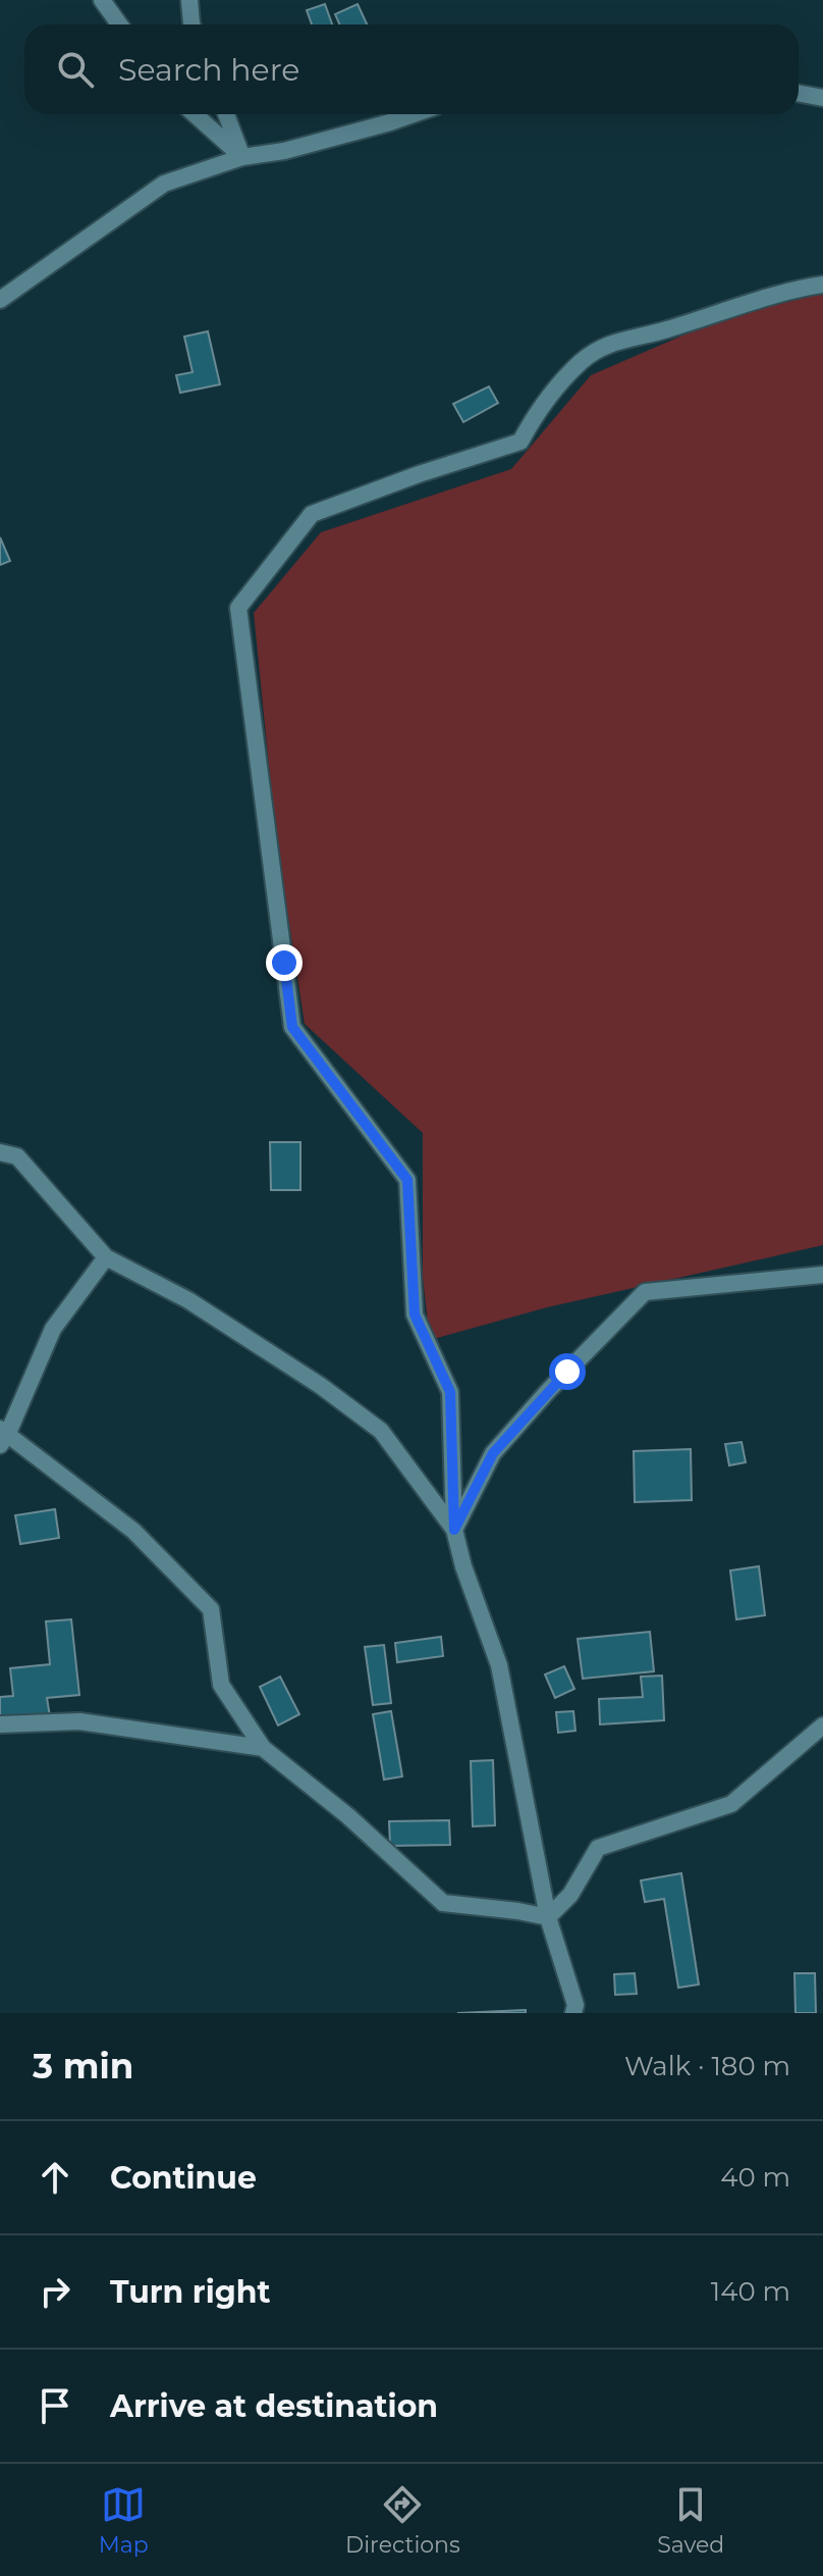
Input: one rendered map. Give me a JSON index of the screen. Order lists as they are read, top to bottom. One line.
{"page":{"search":"Search here","heading":["3 min","Walk · 180 m"],"list":[["Continue","40 m"],["Turn right","140 m"],"Arrive at destination"],"nav":["Map","Directions","Saved"]}}
